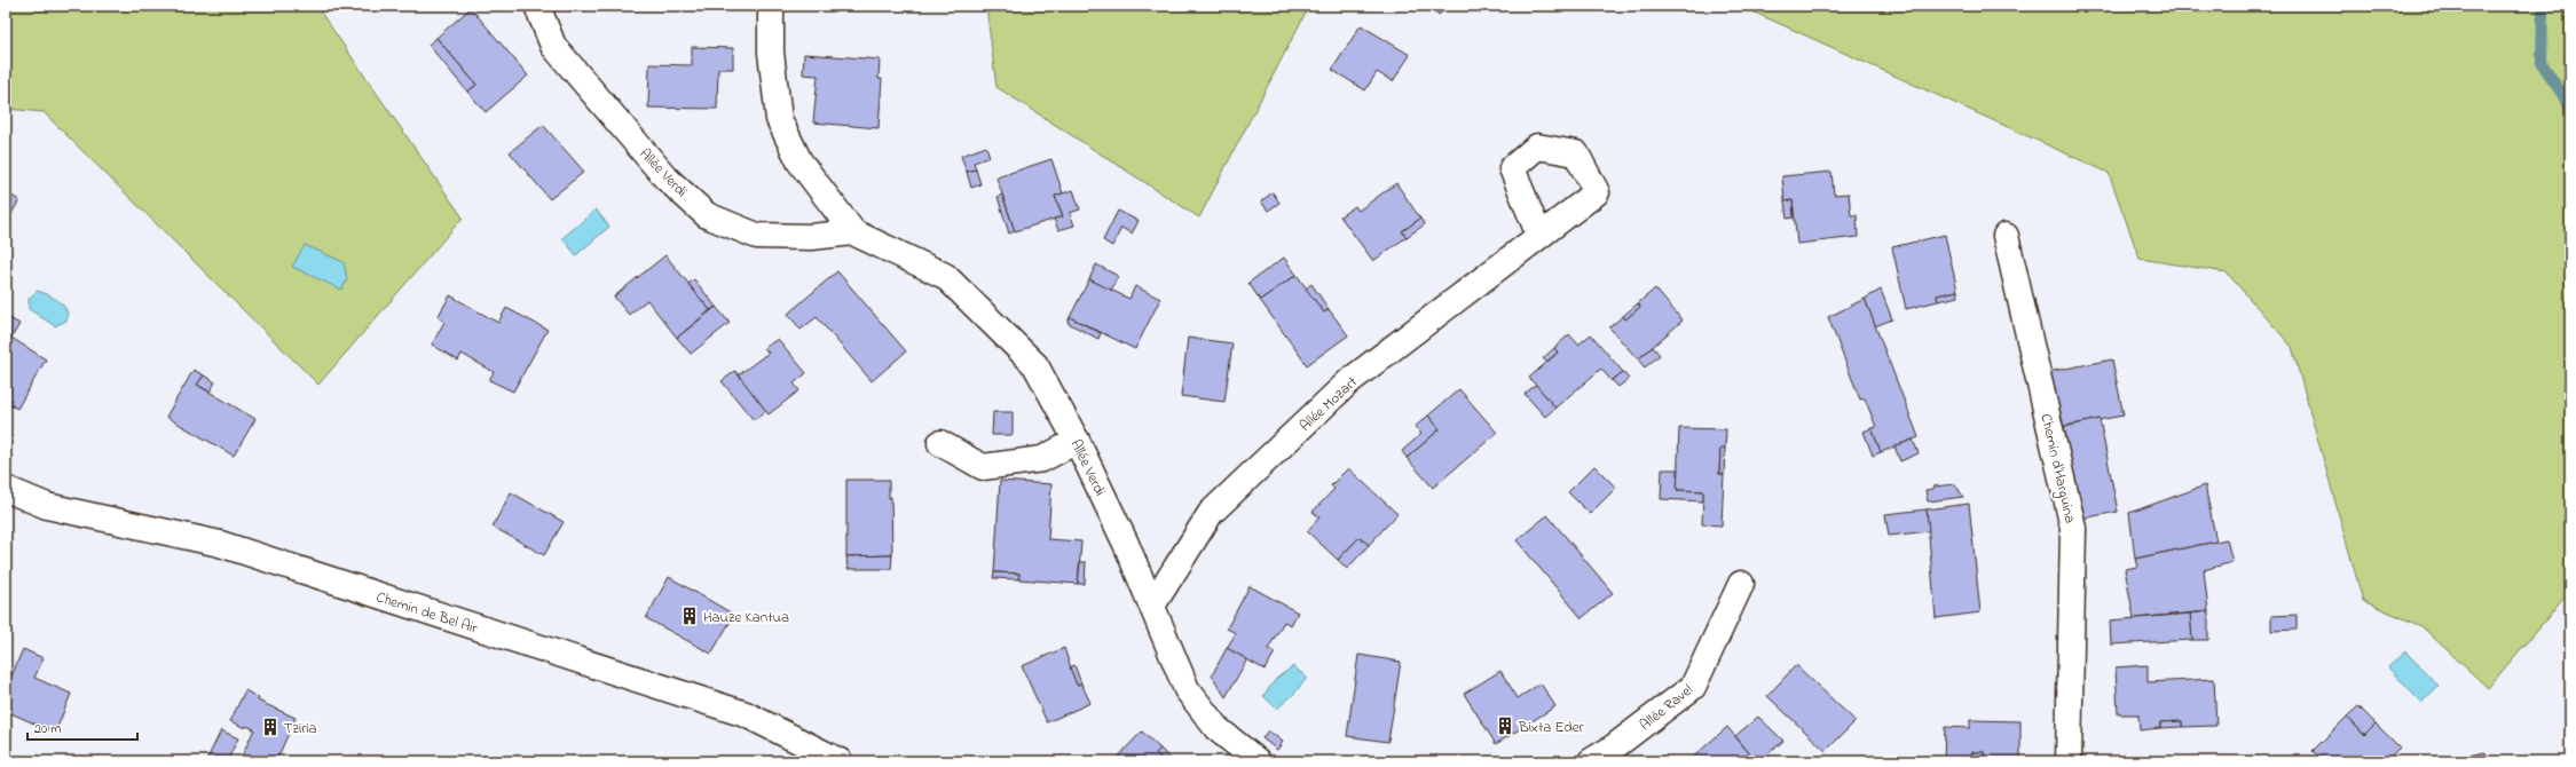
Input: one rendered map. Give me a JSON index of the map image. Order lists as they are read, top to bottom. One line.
{"streets":{"street":["Allée Verdi","Allée Mozart","Chemin d'Harguina","Chemin de Bel Air","Allée Ravel"]},"crossings":[["Allée Verdi","Allée Mozart"]],"places":{"building":["Hauze Kantua","Bixta Eder","Tziria"]},"scale_bar":"20 m"}
